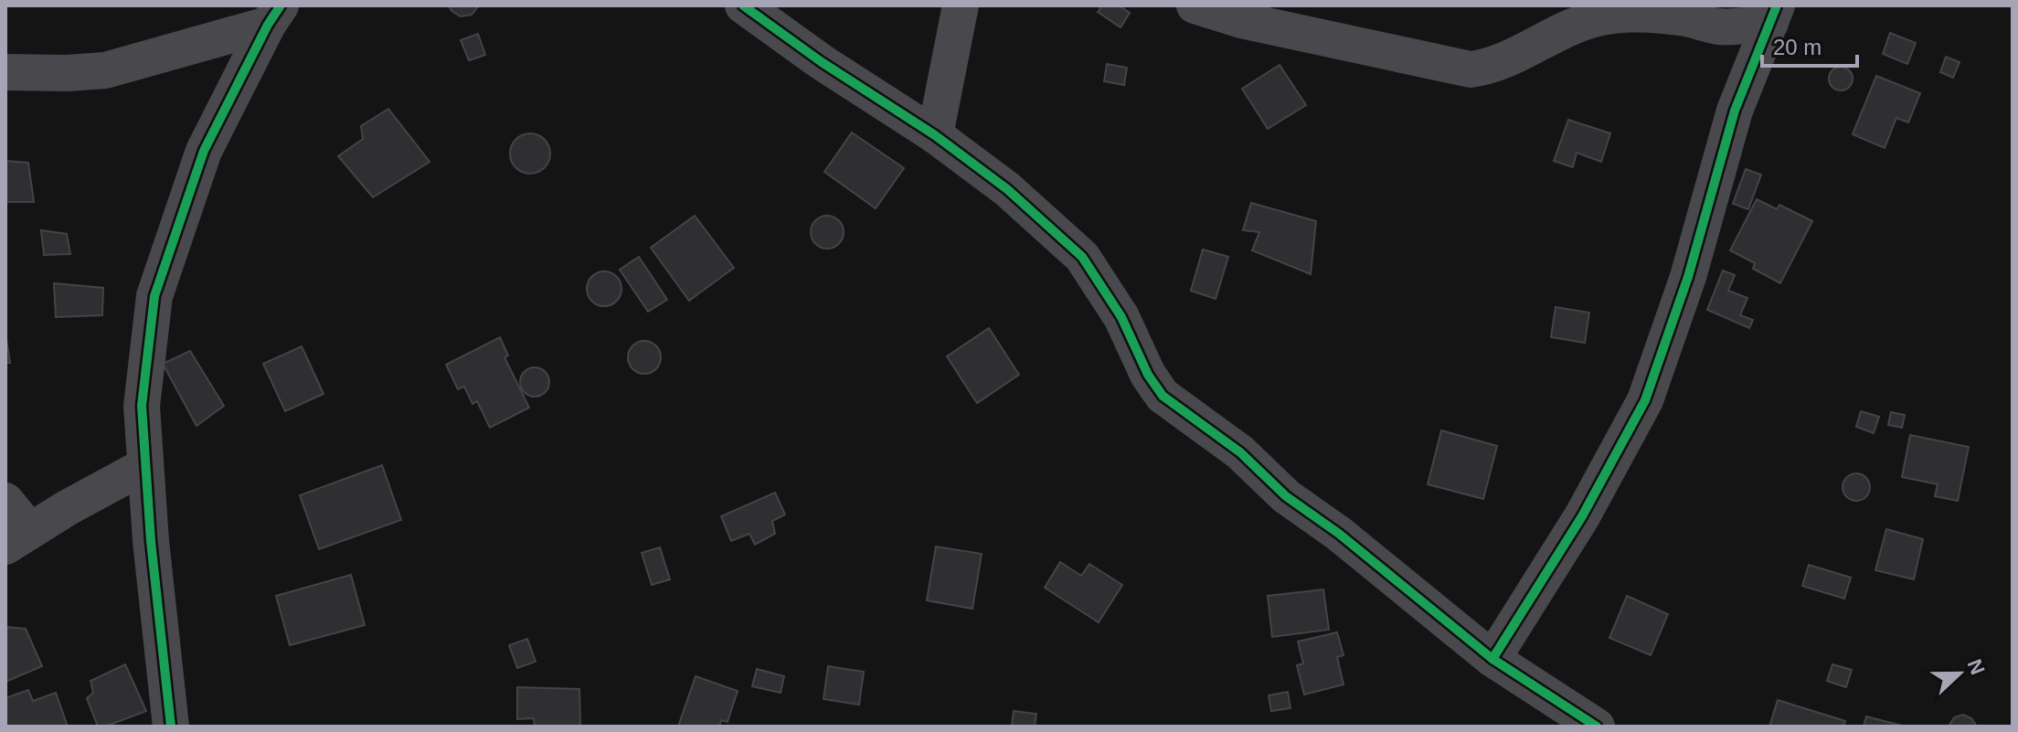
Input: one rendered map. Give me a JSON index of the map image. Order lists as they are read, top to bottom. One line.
{"scale_bar":"20 m","north":"right"}
